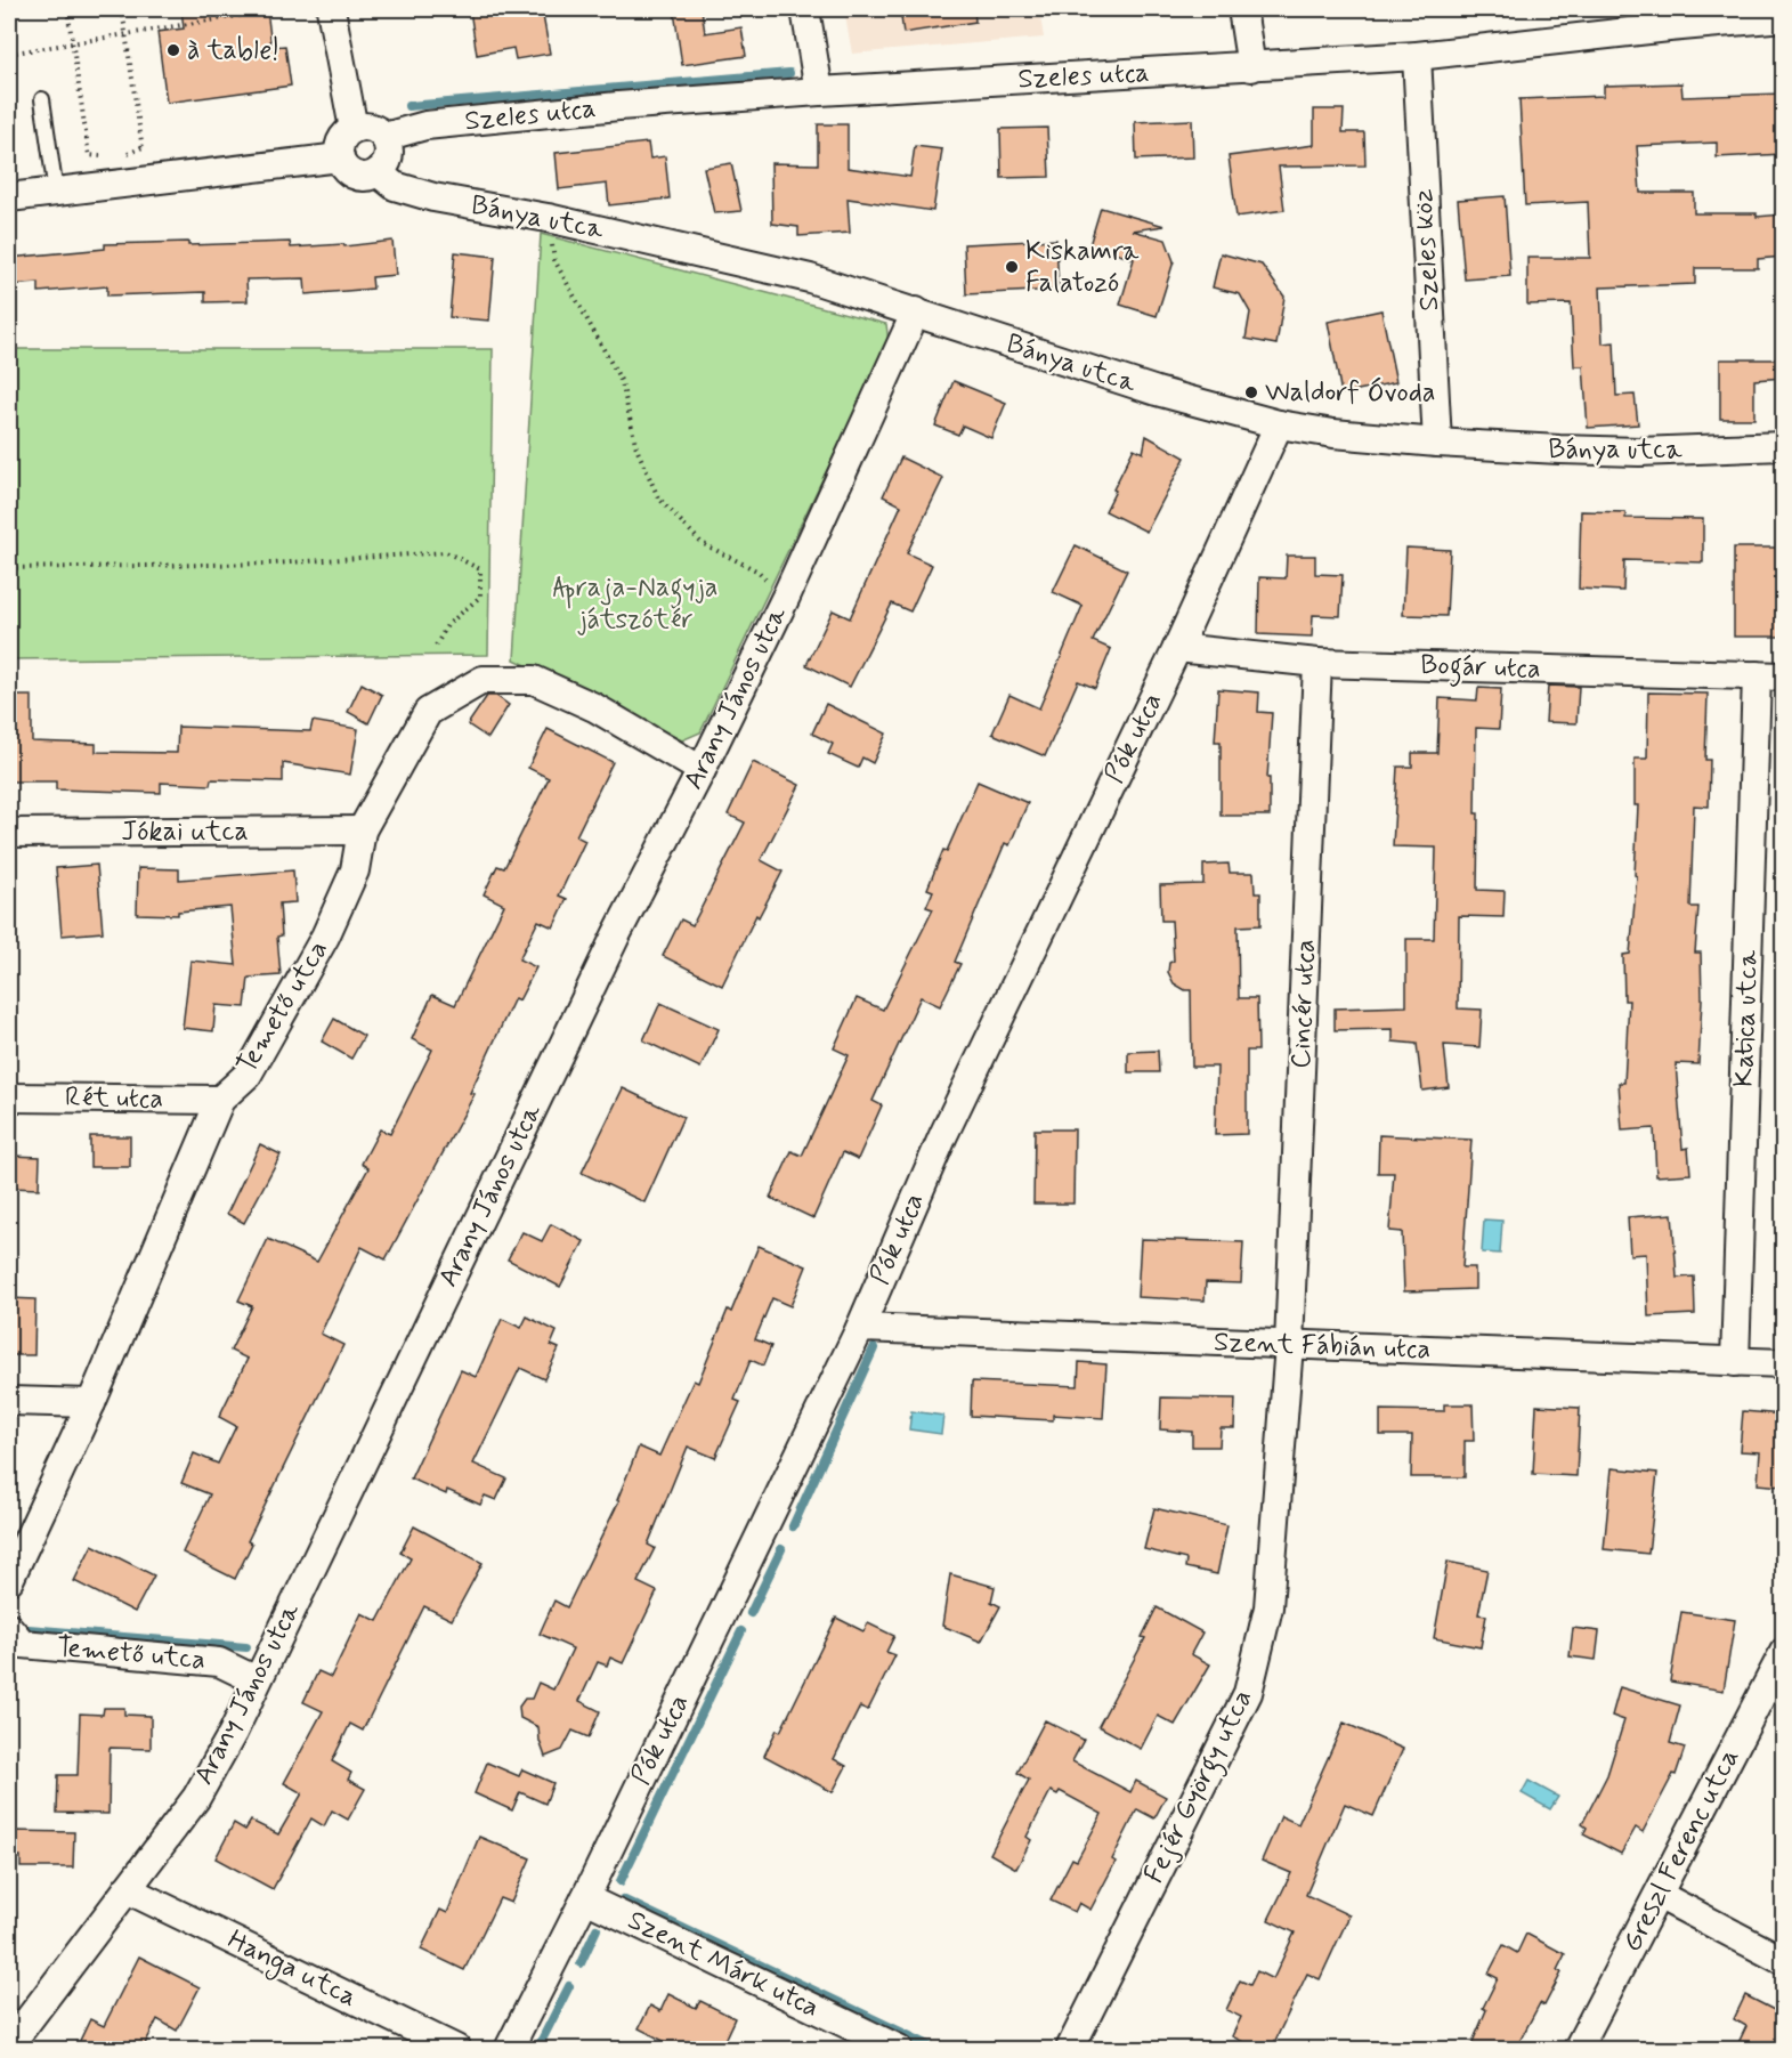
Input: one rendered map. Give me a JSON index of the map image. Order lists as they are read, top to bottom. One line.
{"streets":{"street":["Szeles utca","Bánya utca","Szeles köz","Bogár utca","Arany János utca","Pók utca","Jókai utca","Cincér utca","Temető utca","Katica utca","Rét utca","Szent Fábián utca","Fejér György utca","Greszl Ferenc utca","Szent Márk utca","Hanga utca"]},"crossings":[["Szeles utca","Bánya utca"],["Szeles utca","Szeles köz"],["Bánya utca","Szeles köz"],["Bánya utca","Arany János utca"],["Bánya utca","Pók utca"],["Bogár utca","Pók utca"],["Bogár utca","Cincér utca"],["Bogár utca","Katica utca"],["Arany János utca","Temető utca"],["Arany János utca","Hanga utca"],["Pók utca","Szent Fábián utca"],["Pók utca","Szent Márk utca"],["Jókai utca","Temető utca"],["Cincér utca","Szent Fábián utca"],["Cincér utca","Fejér György utca"],["Temető utca","Rét utca"],["Katica utca","Szent Fábián utca"],["Szent Fábián utca","Fejér György utca"]],"parks":["Apraja-Nagyja játszótér"],"places":["à table!","Kiskamra Falatozó","Waldorf Óvoda"]}
